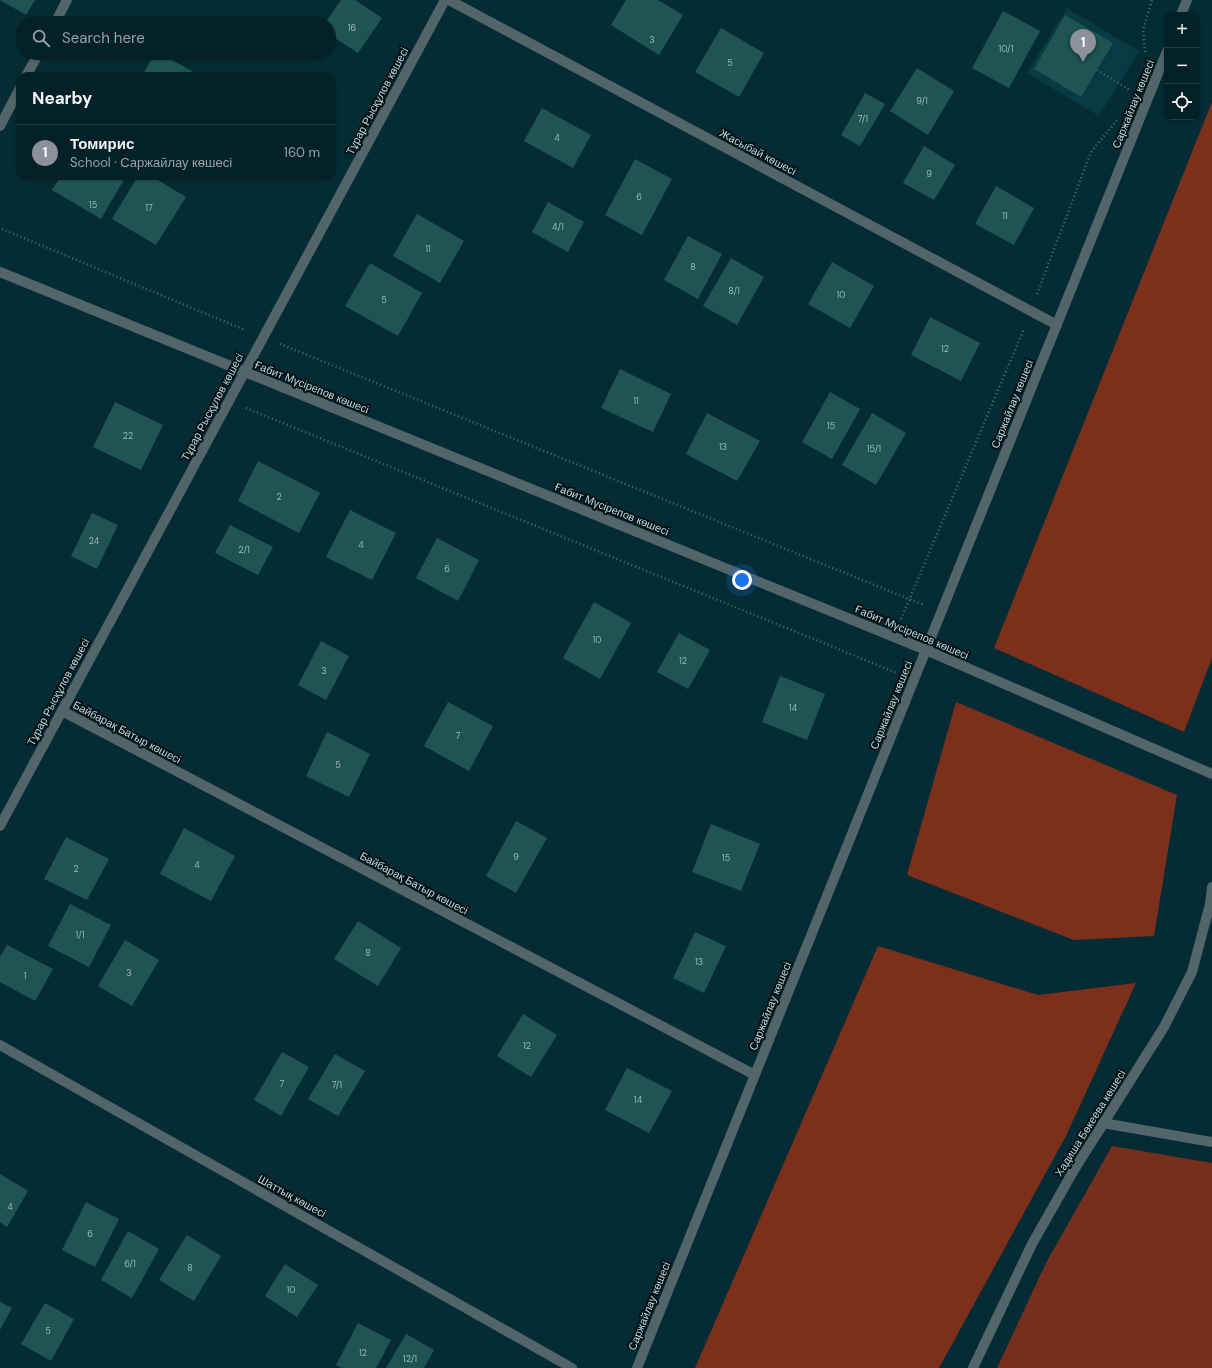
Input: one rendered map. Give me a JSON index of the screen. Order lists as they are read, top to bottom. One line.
{"streets":{"street":["Тұрар Рысқұлов көшесі","Саржайлау көшесі","Жасыбай көшесі","Ғабит Мүсірепов көшесі","Байбарақ Батыр көшесі","Хадиша Бөкеева көшесі","Шаттық көшесі"]},"crossings":[["Тұрар Рысқұлов көшесі","Ғабит Мүсірепов көшесі"],["Тұрар Рысқұлов көшесі","Байбарақ Батыр көшесі"],["Саржайлау көшесі","Жасыбай көшесі"],["Саржайлау көшесі","Ғабит Мүсірепов көшесі"],["Саржайлау көшесі","Байбарақ Батыр көшесі"]],"house_numbers":["16","3","10/1","5","9/1","7/1","4","9","6","15","17","11","4/1","11","8","8/1","10","5","12","11","15","22","13","15/1","2","24","4","2/1","6","10","12","3","14","7","5","9","15","4","2","1/1","8","13","3","1","12","7","7/1","14","4","6","6/1","8","10","5","12","12/1"],"page":{"map_buttons":["+","−"],"search":"Search here","pins":"1","heading":"Nearby","list":[{"mark":"1","name":"Томирис","note":"School · Саржайлау көшесі","value":"160 m"}]}}
